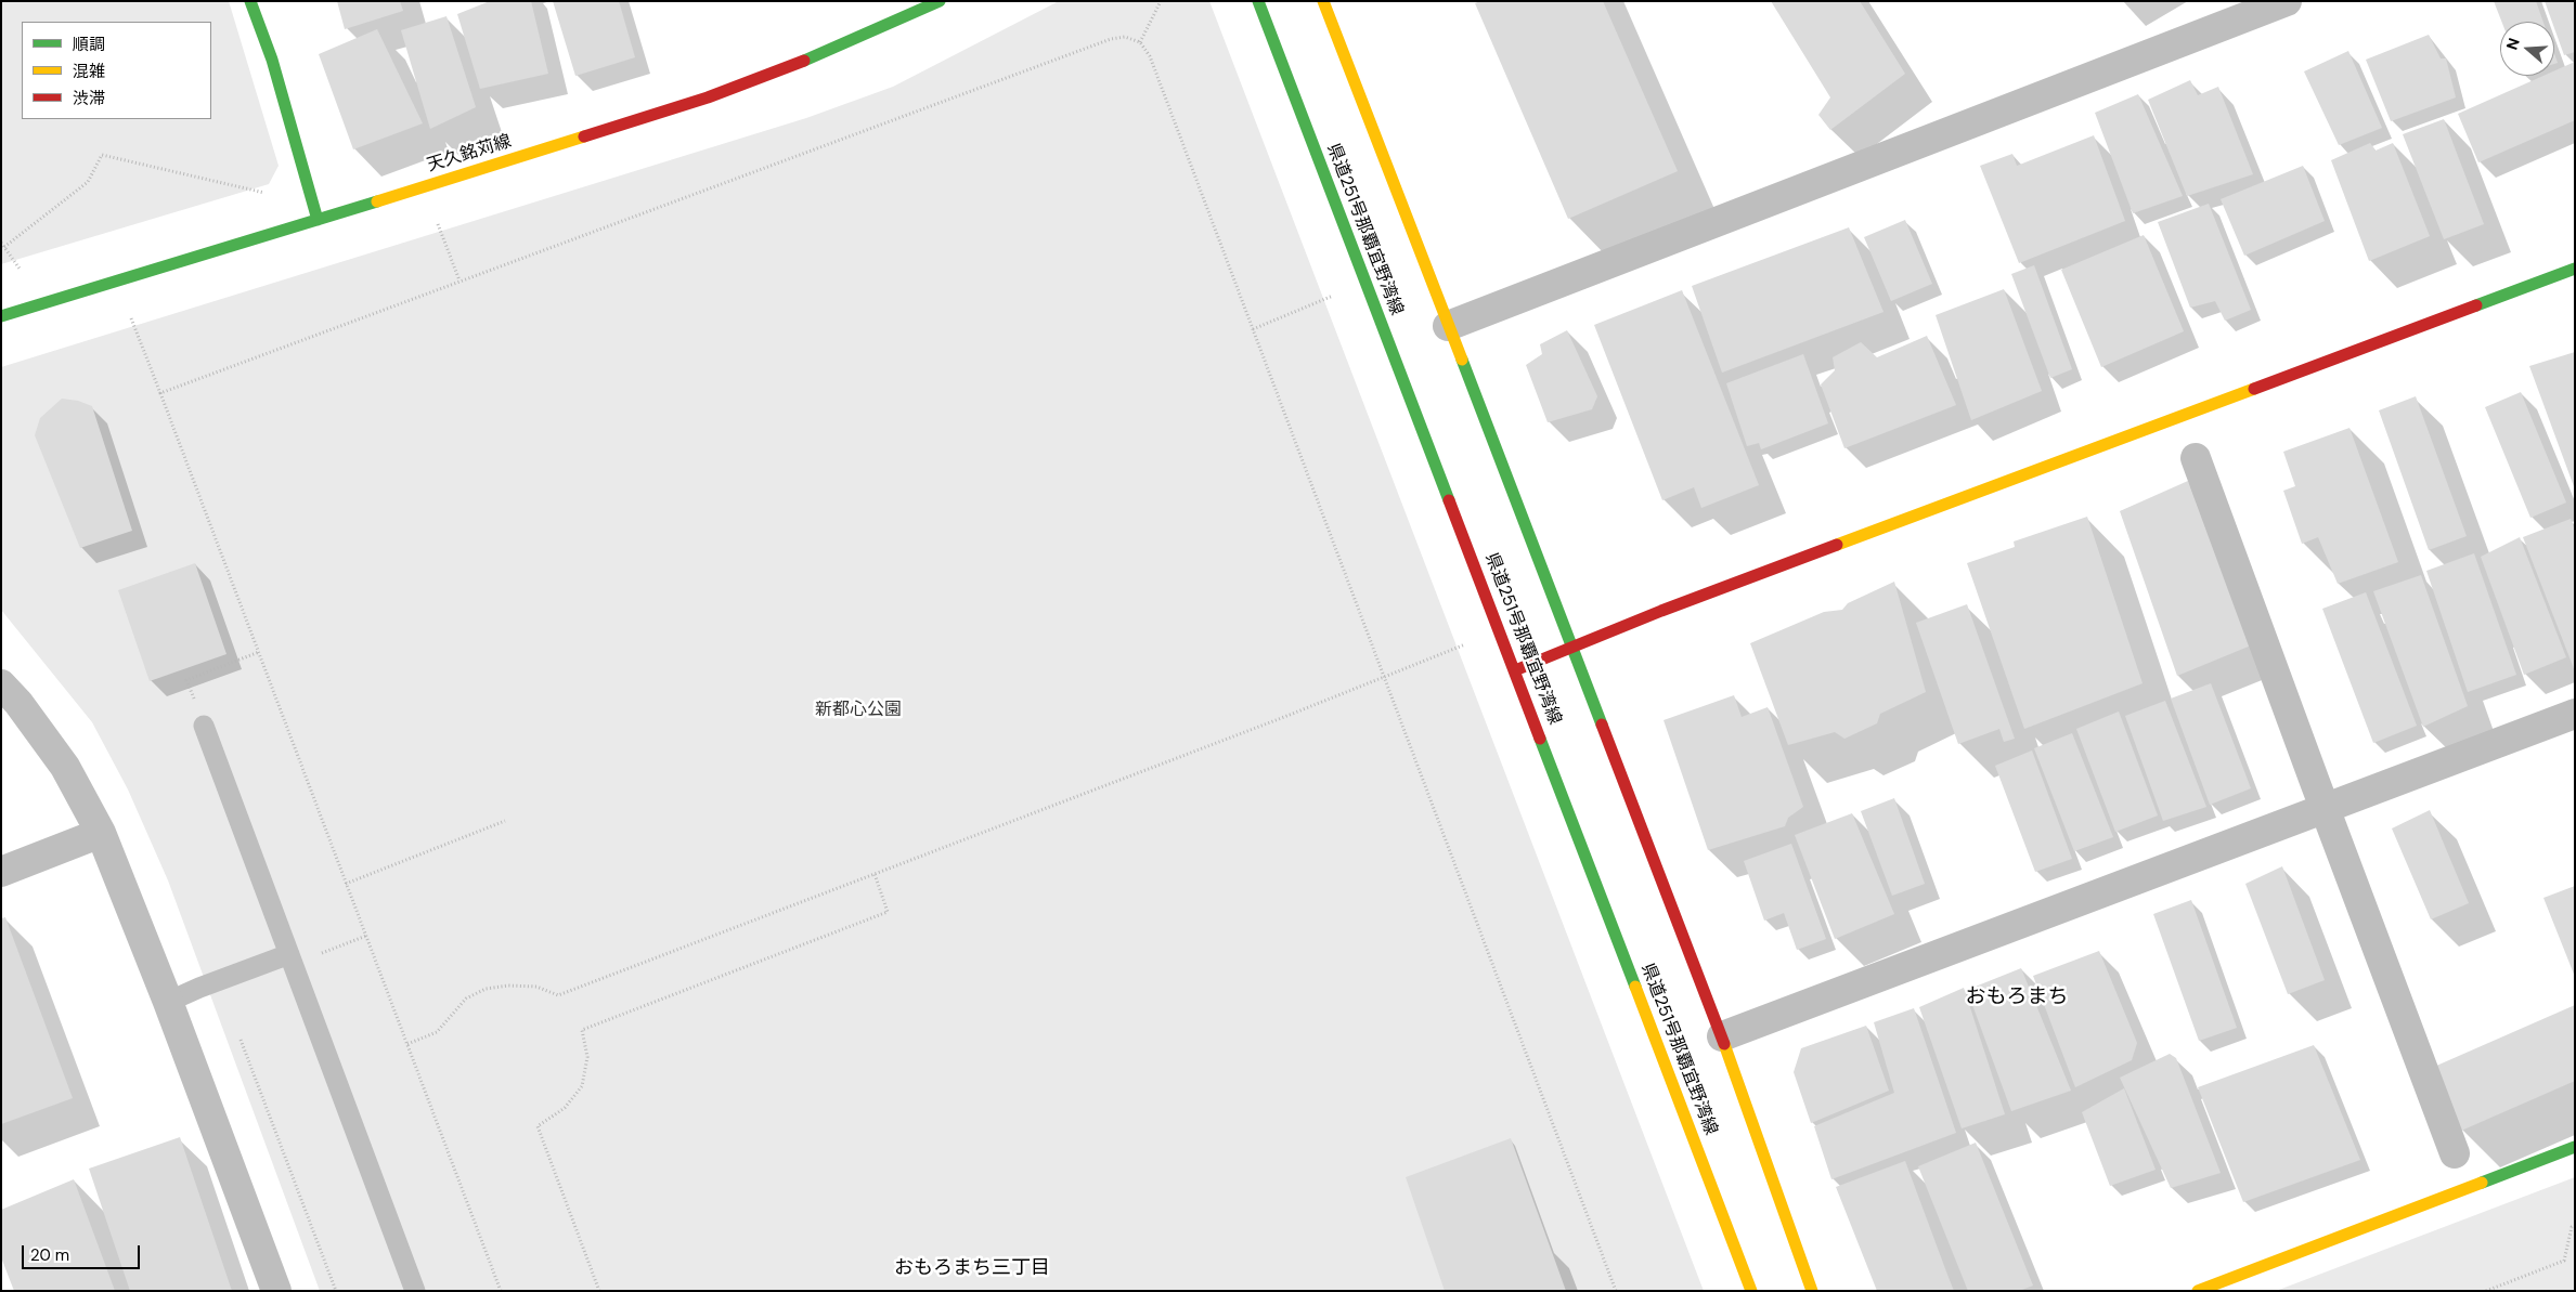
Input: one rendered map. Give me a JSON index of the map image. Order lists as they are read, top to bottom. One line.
{"streets":{"street":["天久銘苅線","県道251号那覇宜野湾線"]},"districts":["おもろまち","おもろまち三丁目"],"parks":["新都心公園"],"legend":["順調","混雑","渋滞"],"scale_bar":"20 m","north":"left"}
